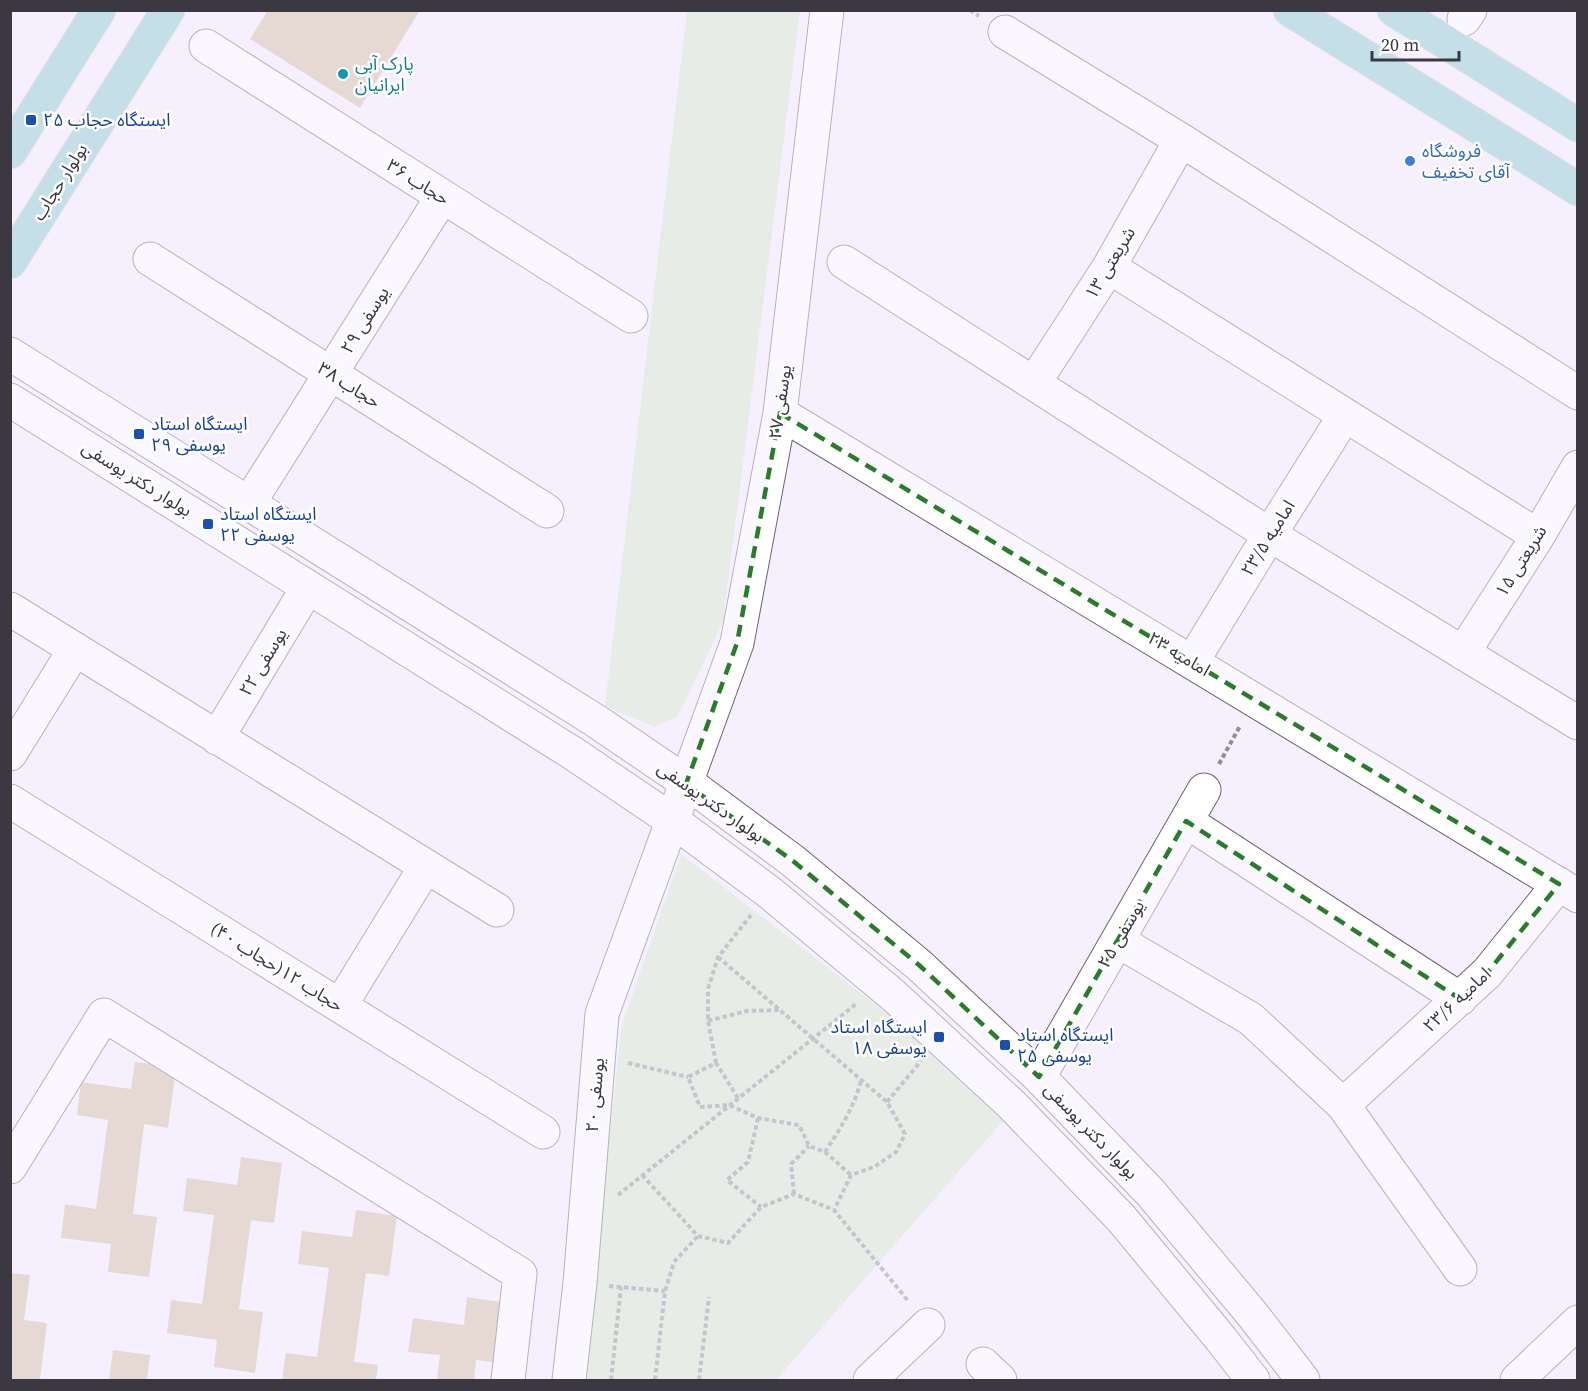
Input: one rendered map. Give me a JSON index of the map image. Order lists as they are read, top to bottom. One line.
{"streets":{"main road":["بولوار حجاب"],"street":["حجاب ۳۶","شریعتی ۱۳","یوسفی ۲۹","حجاب ۳۸","یوسفی ۲۷","بولوار دکتر یوسفی","امامیه ۲۳/۵","شریعتی ۱۵","امامیه ۲۳","یوسفی ۲۲","یوسفی ۲۵","حجاب ۱۲(حجاب ۴۰)","امامیه ۲۳/۶","یوسفی ۲۰"]},"crossings":[["حجاب ۳۶","یوسفی ۲۹"],["یوسفی ۲۹","حجاب ۳۸"],["یوسفی ۲۹","بولوار دکتر یوسفی"],["یوسفی ۲۷","بولوار دکتر یوسفی"],["یوسفی ۲۷","امامیه ۲۳"],["یوسفی ۲۷","یوسفی ۲۰"],["بولوار دکتر یوسفی","یوسفی ۲۲"],["بولوار دکتر یوسفی","یوسفی ۲۵"],["بولوار دکتر یوسفی","یوسفی ۲۰"],["امامیه ۲۳/۵","امامیه ۲۳"],["امامیه ۲۳","امامیه ۲۳/۶"]],"places":{"other":["پارک آبی ایرانیان","فروشگاه آقای تخفیف"],"transit":["ایستگاه حجاب ۲۵","ایستگاه استاد یوسفی ۲۹","ایستگاه استاد یوسفی ۲۲","ایستگاه استاد یوسفی ۱۸","ایستگاه استاد یوسفی ۲۵"]},"scale_bar":"20 m"}
